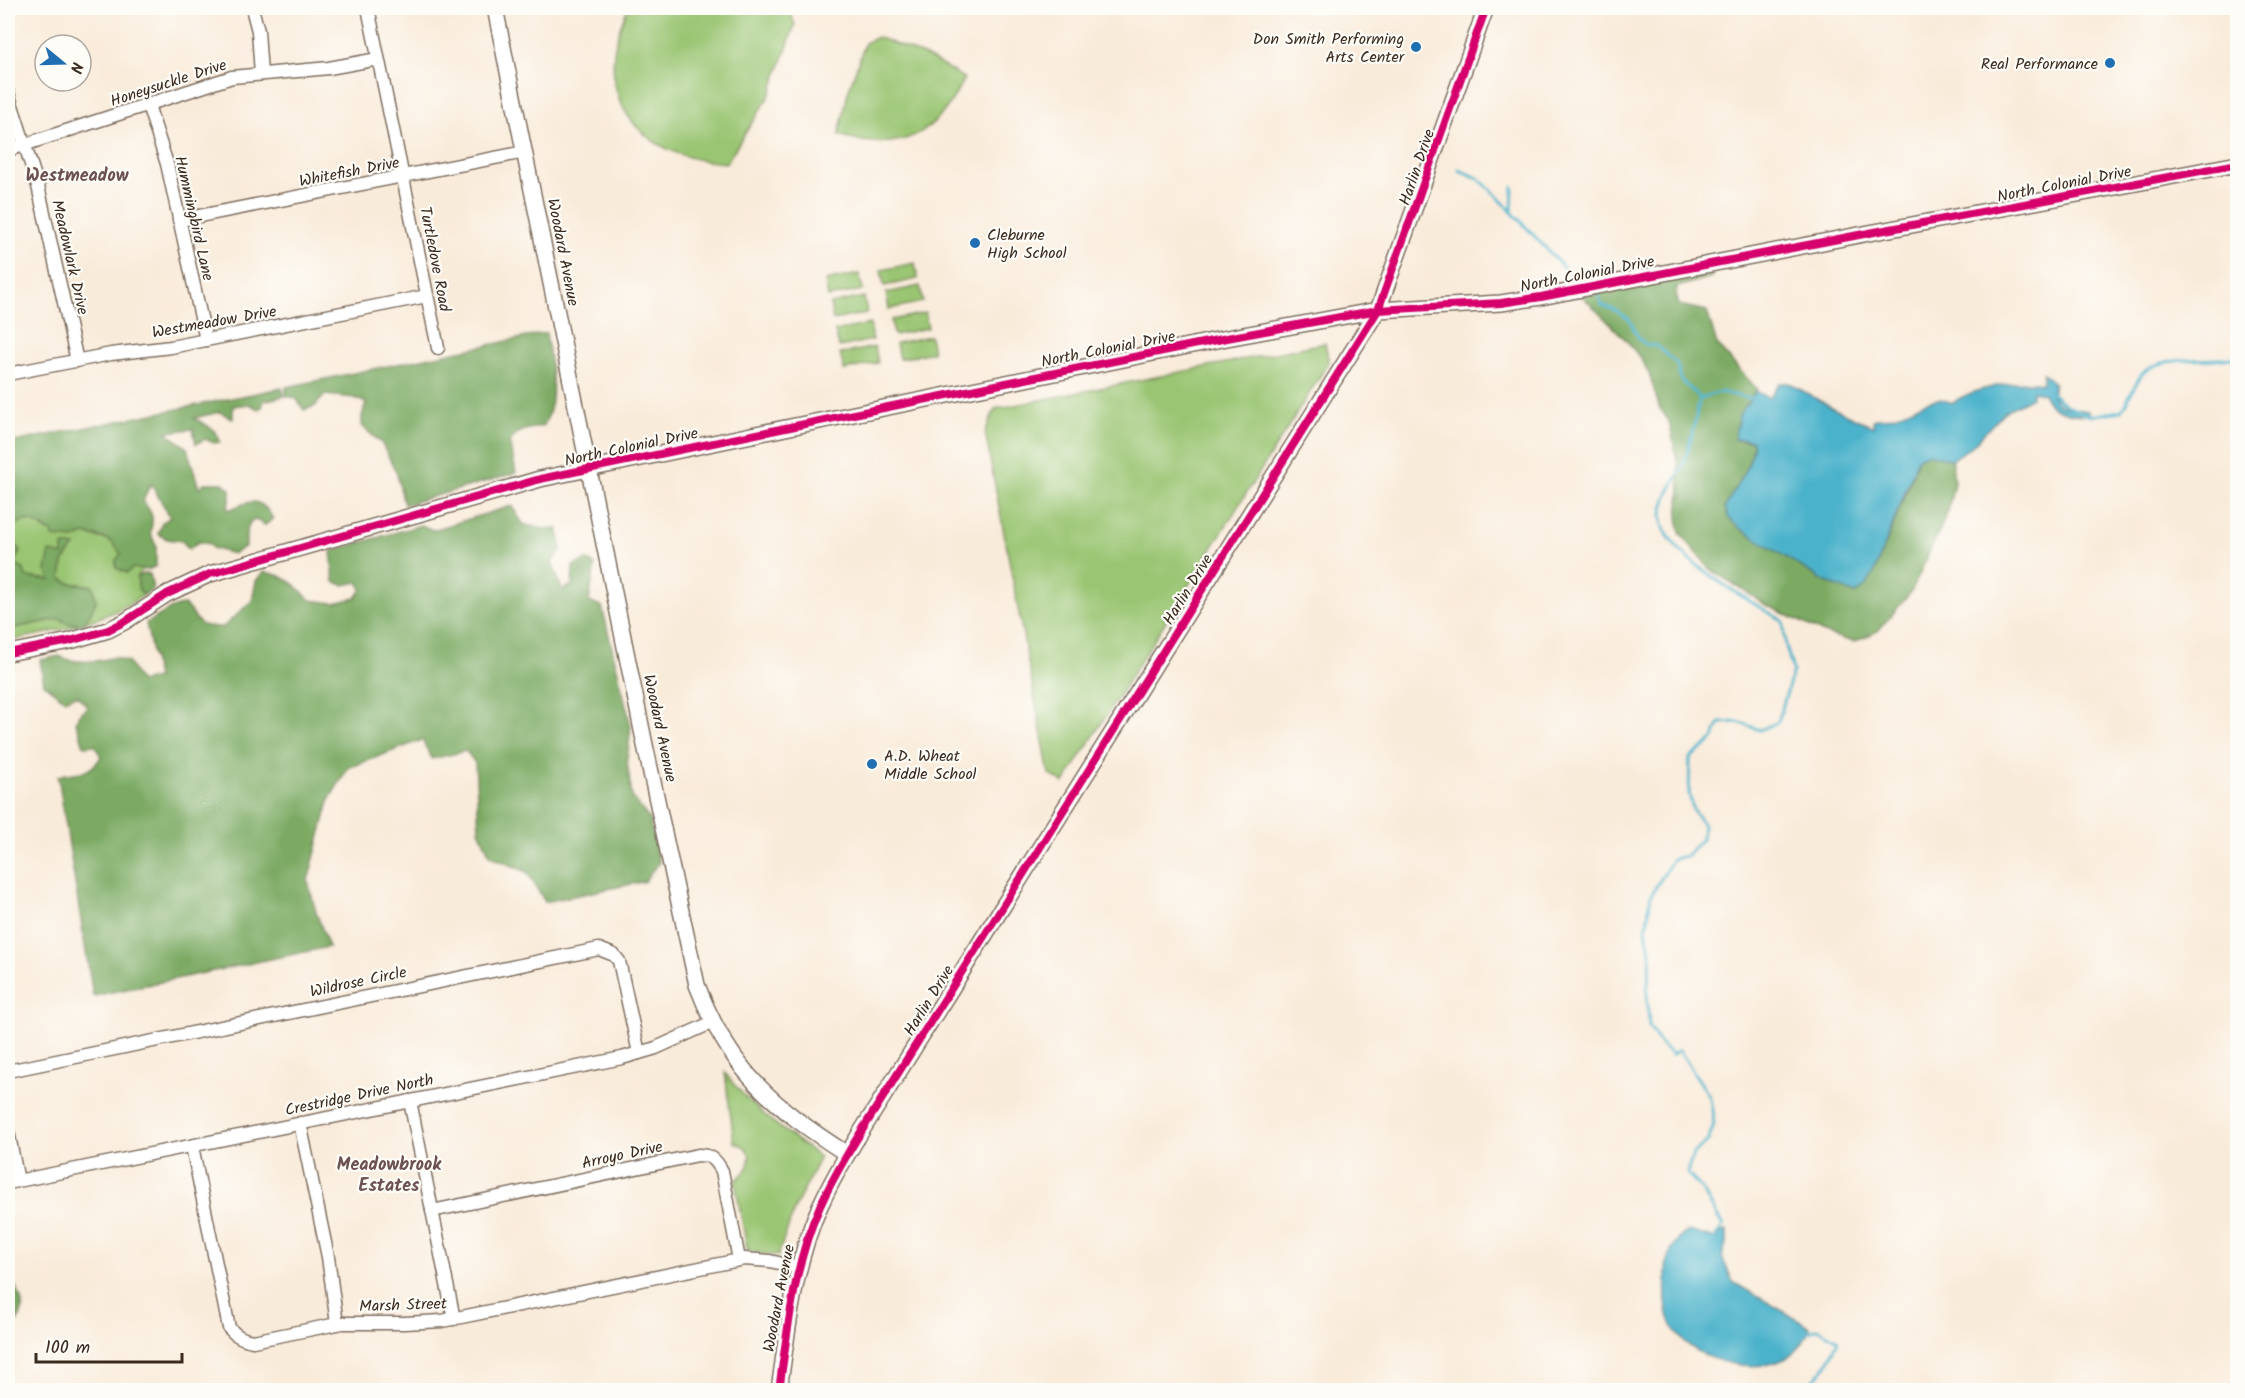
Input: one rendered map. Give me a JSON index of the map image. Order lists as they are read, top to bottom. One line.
{"streets":{"street":["Honeysuckle Drive","Harlin Drive","Whitefish Drive","North Colonial Drive","Hummingbird Lane","Woodard Avenue","Meadowlark Drive","Turtledove Road","Westmeadow Drive","Wildrose Circle","Crestridge Drive North","Arroyo Drive","Marsh Street"]},"crossings":[["Honeysuckle Drive","Hummingbird Lane"],["Honeysuckle Drive","Meadowlark Drive"],["Honeysuckle Drive","Turtledove Road"],["Harlin Drive","North Colonial Drive"],["Harlin Drive","Woodard Avenue"],["Whitefish Drive","Hummingbird Lane"],["Whitefish Drive","Woodard Avenue"],["Whitefish Drive","Turtledove Road"],["North Colonial Drive","Woodard Avenue"],["Hummingbird Lane","Westmeadow Drive"],["Woodard Avenue","Crestridge Drive North"],["Woodard Avenue","Marsh Street"],["Meadowlark Drive","Westmeadow Drive"],["Turtledove Road","Westmeadow Drive"],["Wildrose Circle","Crestridge Drive North"],["Crestridge Drive North","Marsh Street"],["Arroyo Drive","Marsh Street"]],"districts":["Westmeadow","Meadowbrook Estates"],"places":["Don Smith Performing Arts Center","Real Performance","Cleburne High School","A.D. Wheat Middle School"],"scale_bar":"100 m","north":"right"}
